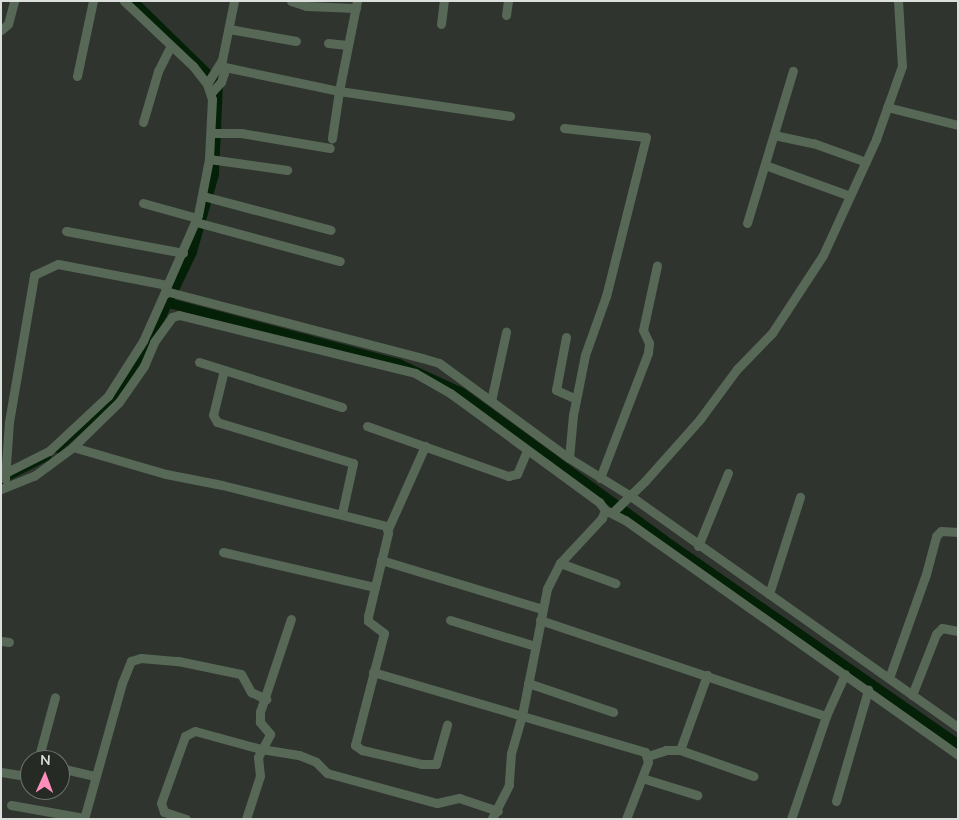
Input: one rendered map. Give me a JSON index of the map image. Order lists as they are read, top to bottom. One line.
{"north":"top"}
